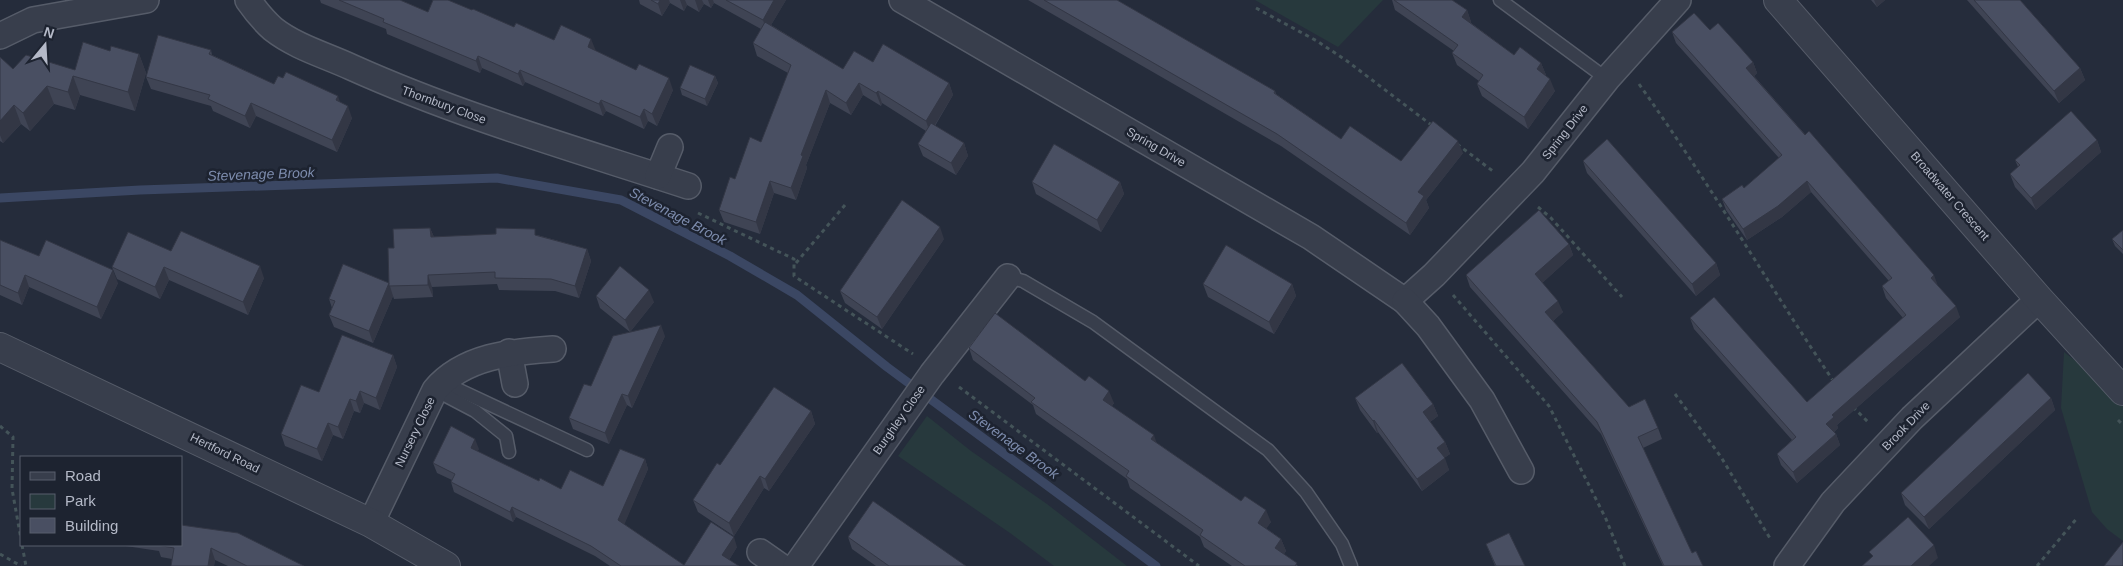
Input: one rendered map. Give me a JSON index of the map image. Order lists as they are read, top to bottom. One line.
{"streets":{"street":["Thornbury Close","Spring Drive","Broadwater Crescent","Burghley Close","Brook Drive","Nursery Close","Hertford Road"]},"crossings":[["Broadwater Crescent","Brook Drive"],["Nursery Close","Hertford Road"]],"water":["Stevenage Brook"],"legend":["Road","Park","Building"],"north":"top"}
